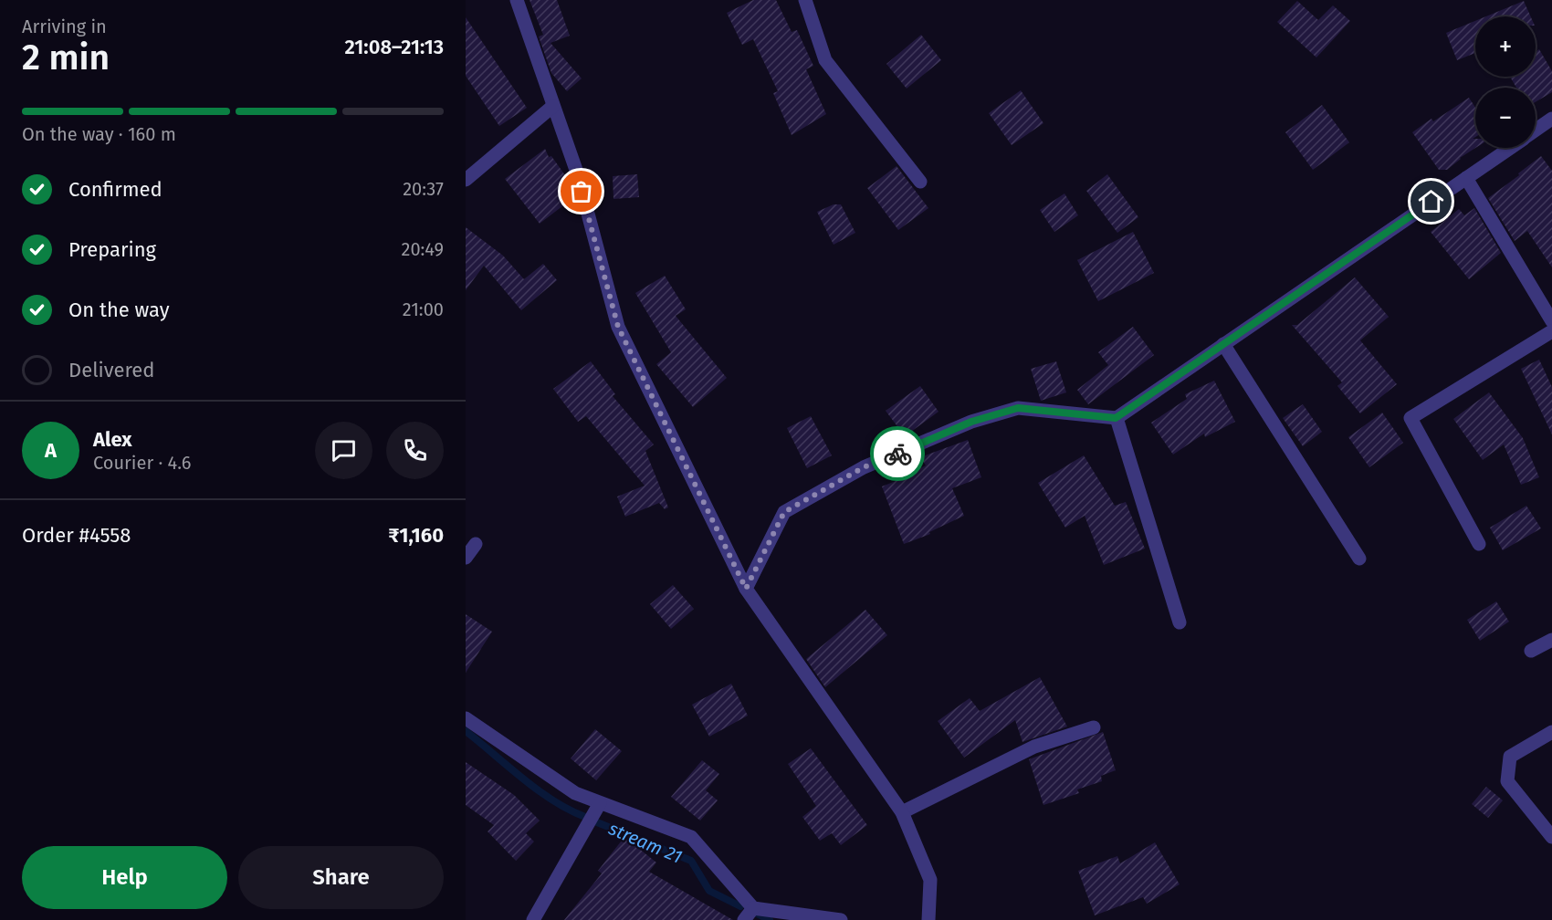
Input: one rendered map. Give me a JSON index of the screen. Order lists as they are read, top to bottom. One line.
{"water":["stream 21"],"page":{"heading":["2 min","Arriving in","21:08–21:13"],"panel":["Alex","Courier · 4.6","Order #4558","₹1,160"],"map_buttons":["+","−"],"bar":"On the way · 160 m","list":[["Confirmed","20:37"],["Preparing","20:49"],["On the way","21:00"],"Delivered"],"round":"A","buttons":["Help","Share"]}}
